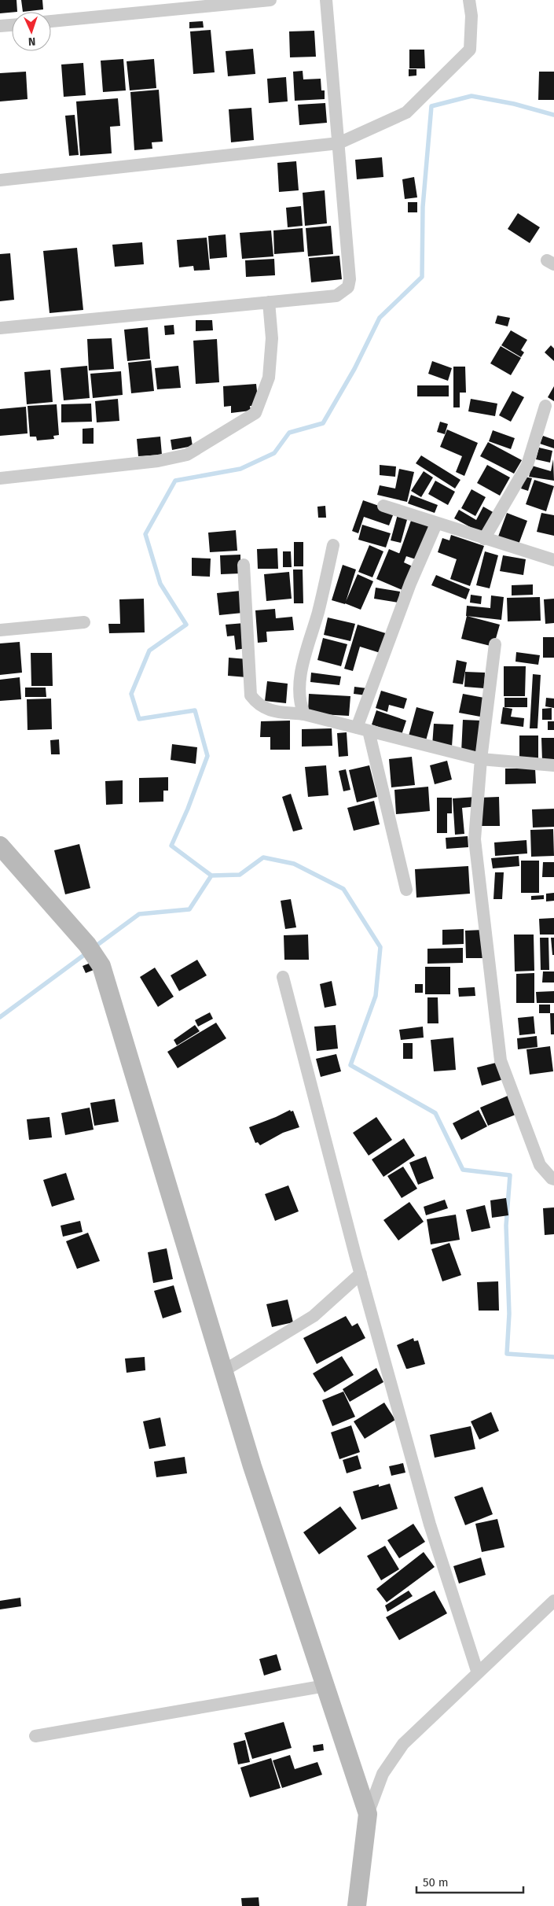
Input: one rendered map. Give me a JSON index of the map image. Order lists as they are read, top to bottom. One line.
{"scale_bar":"50 m","north":"bottom"}
